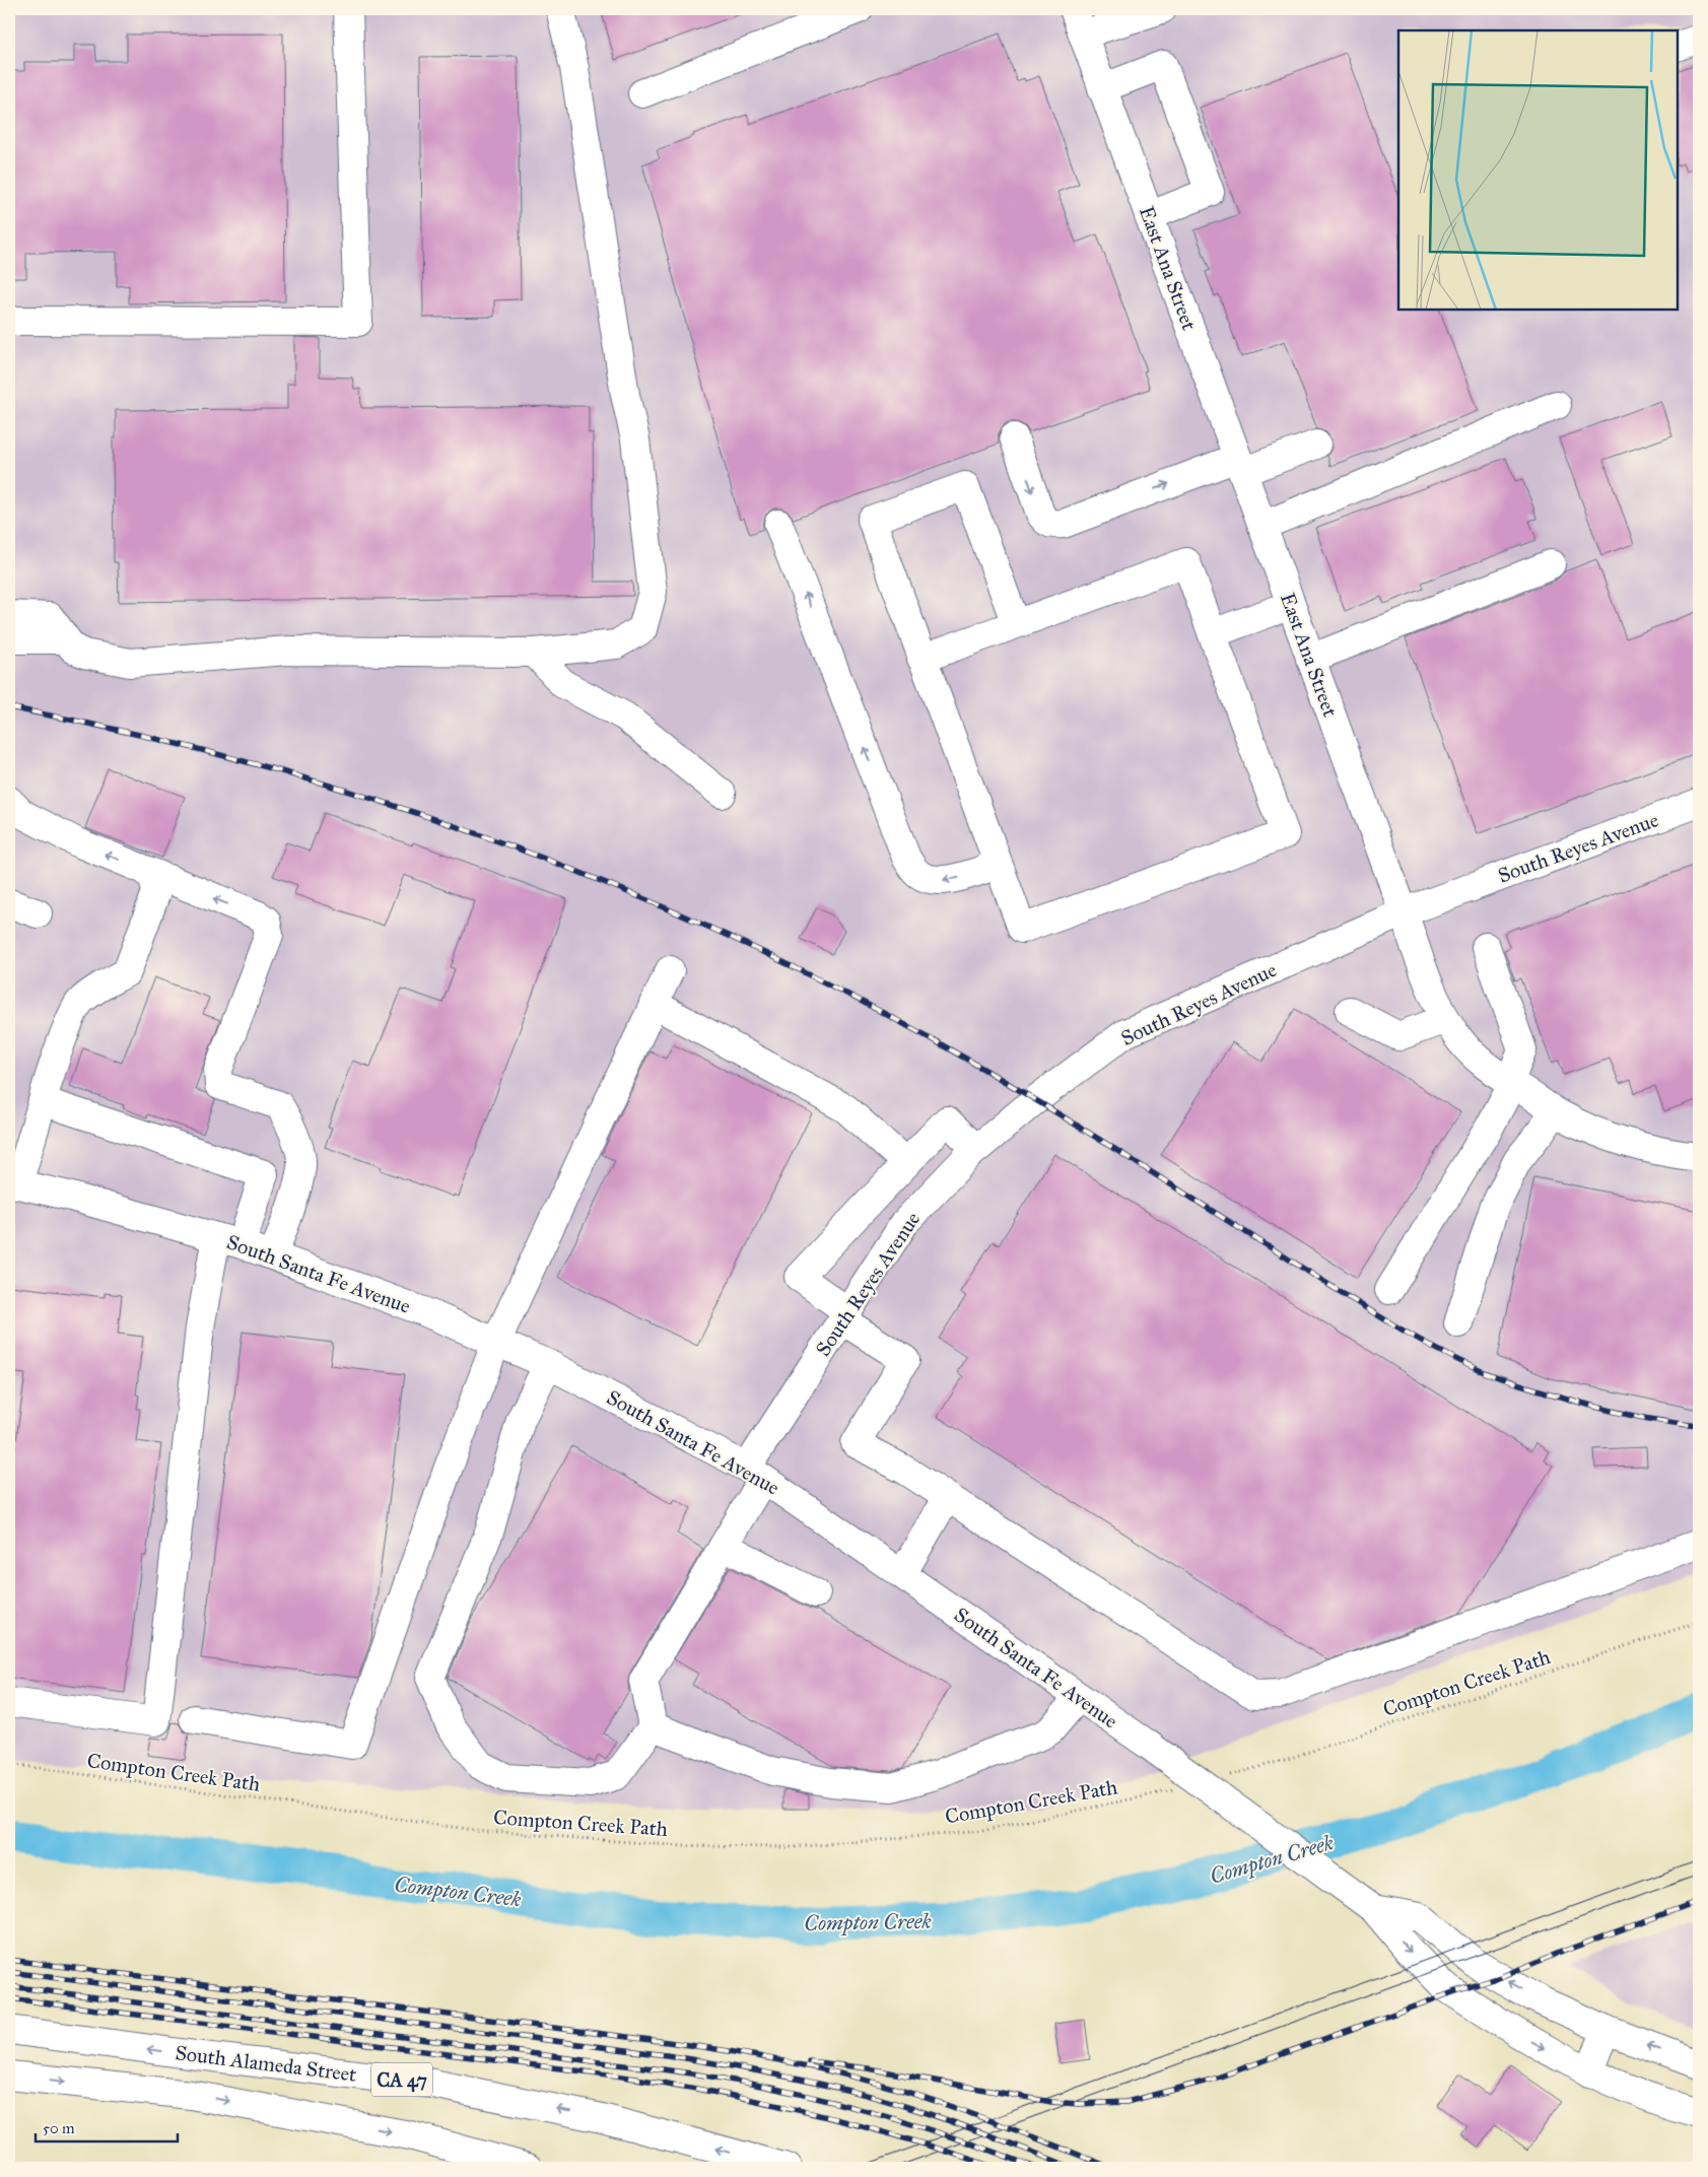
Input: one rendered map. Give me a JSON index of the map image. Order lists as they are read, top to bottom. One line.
{"streets":{"main road":["East Ana Street","South Reyes Avenue","South Santa Fe Avenue","South Alameda Street","CA 47"],"path":["Compton Creek Path"]},"crossings":[["East Ana Street","South Reyes Avenue"],["South Reyes Avenue","South Santa Fe Avenue"]],"water":["Compton Creek"],"scale_bar":"50 m"}
